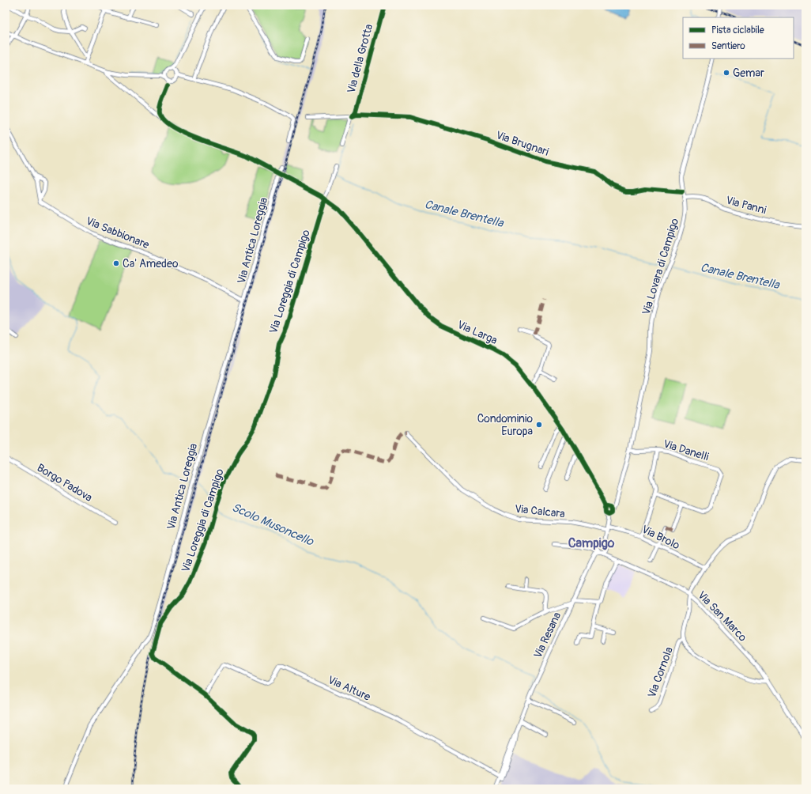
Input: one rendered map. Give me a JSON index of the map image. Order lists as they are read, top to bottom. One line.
{"streets":{"street":["Via della Grotta","Via Brugnari","Via Panni","Via Sabbionare","Via Antica Loreggia","Via Lovara di Campigo","Via Loreggia di Campigo","Via Larga","Via Danelli","Borgo Padova","Via Calcara","Via Brolo","Via San Marco","Via Resana","Via Cornola","Via Alture"]},"crossings":[["Via della Grotta","Via Brugnari"],["Via Brugnari","Via Lovara di Campigo"],["Via Panni","Via Lovara di Campigo"],["Via Sabbionare","Via Antica Loreggia"],["Via Antica Loreggia","Via Larga"],["Via Lovara di Campigo","Via Larga"],["Via Lovara di Campigo","Via Danelli"],["Via Lovara di Campigo","Via Calcara"],["Via Lovara di Campigo","Via Brolo"],["Via Lovara di Campigo","Via San Marco"],["Via Lovara di Campigo","Via Resana"],["Via Loreggia di Campigo","Via Larga"],["Via Loreggia di Campigo","Via Alture"],["Via Calcara","Via Brolo"],["Via San Marco","Via Resana"],["Via Resana","Via Alture"]],"districts":["Campigo"],"water":["Canale Brentella","Scolo Musoncello"],"places":["Gemar","Ca' Amedeo","Condominio Europa"],"legend":["Pista ciclabile","Sentiero"]}
